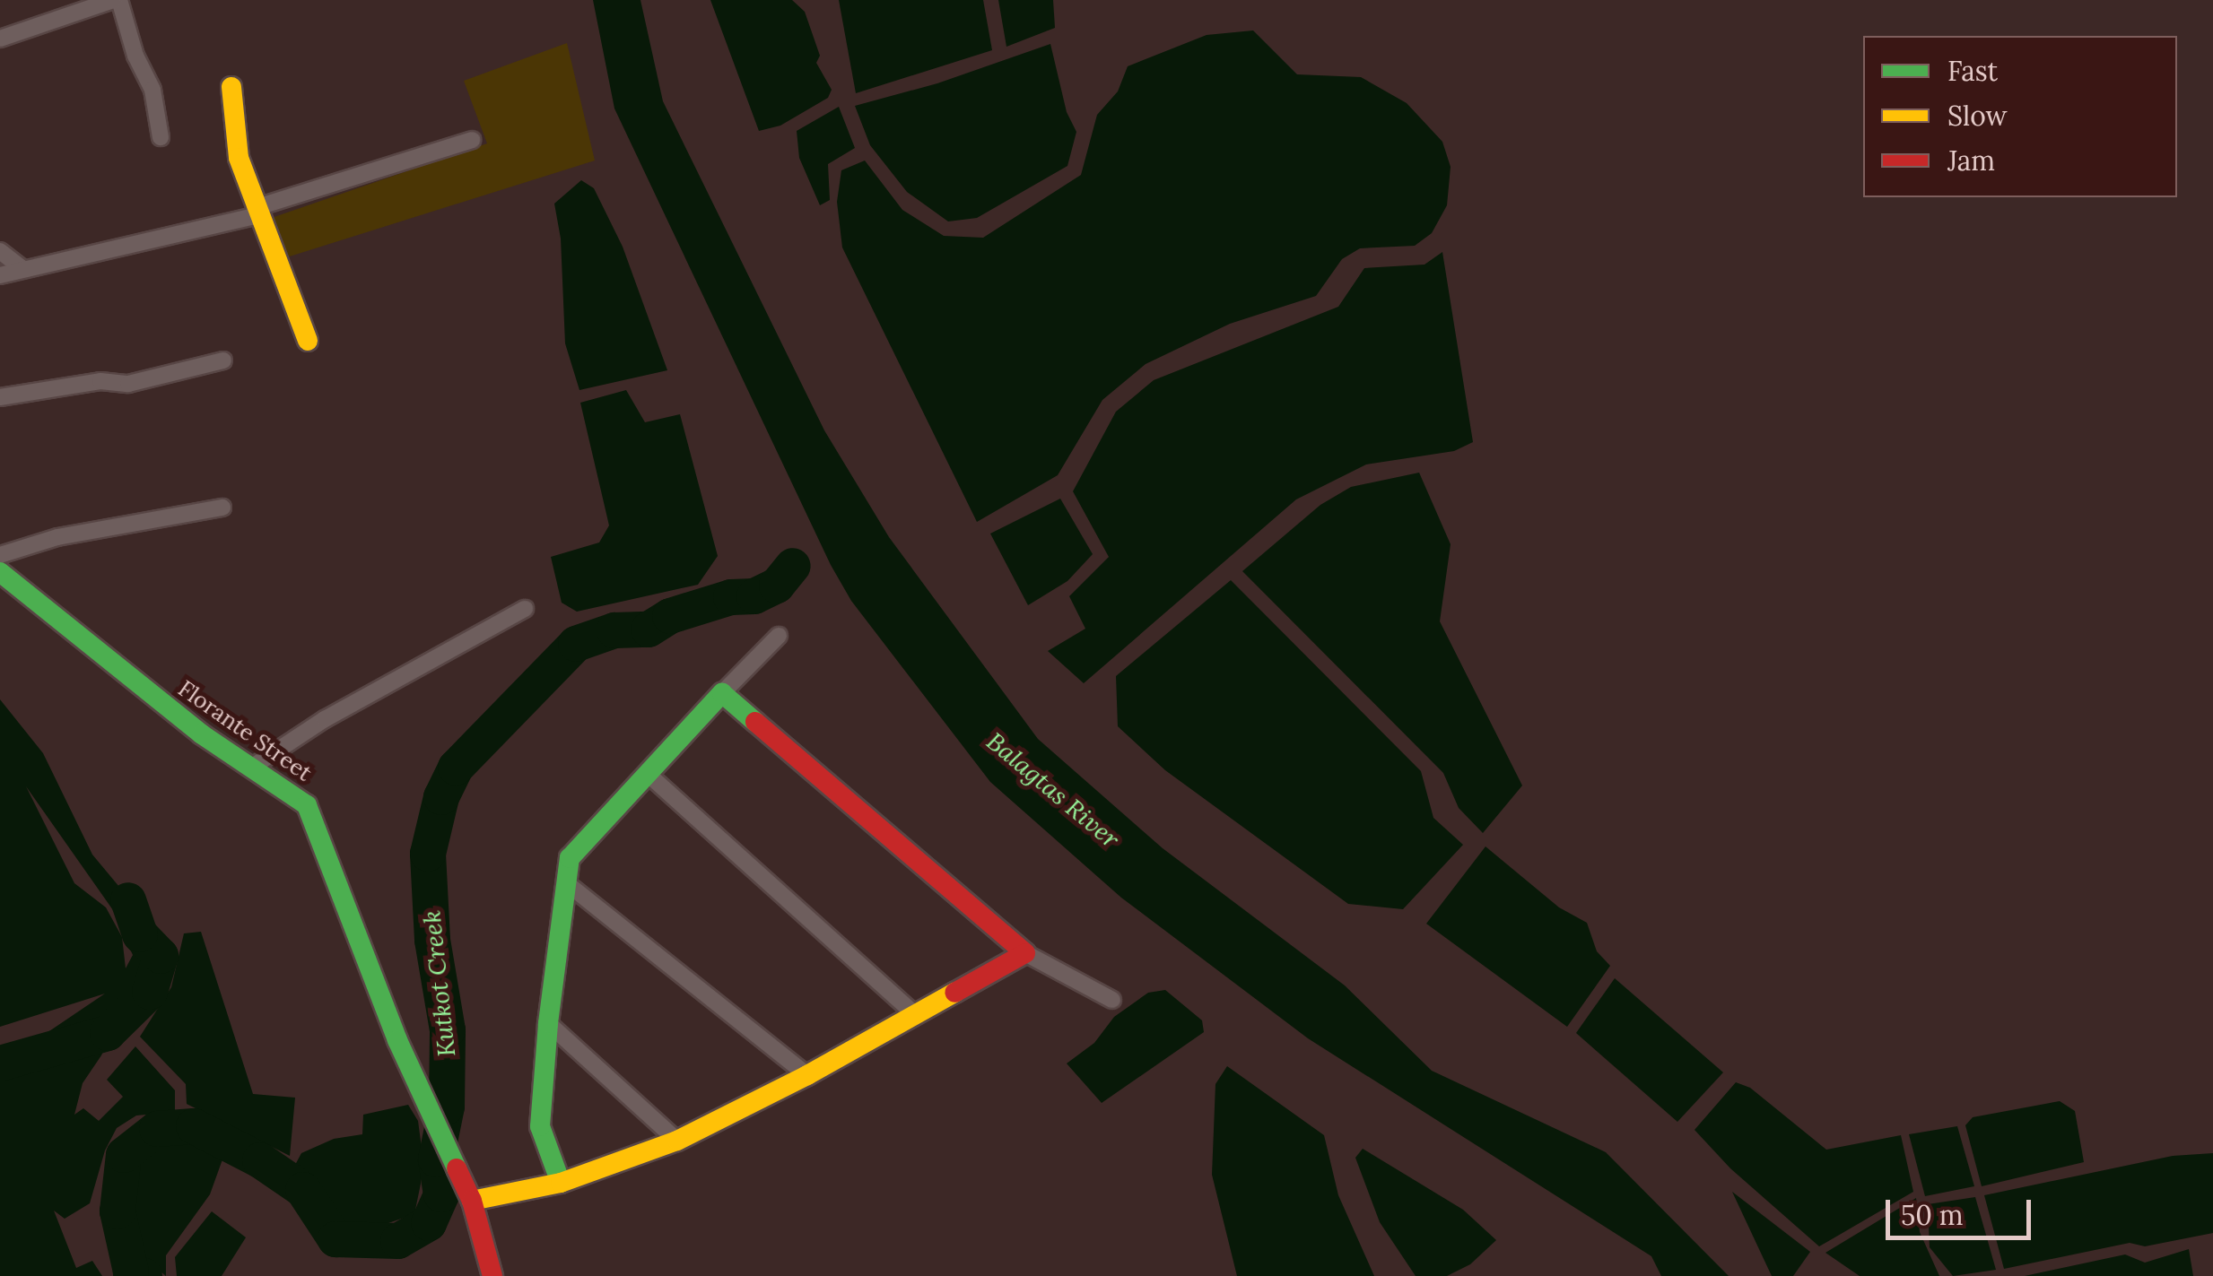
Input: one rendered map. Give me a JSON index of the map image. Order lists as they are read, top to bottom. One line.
{"streets":{"street":["Florante Street"]},"water":["Balagtas River","Kutkot Creek"],"legend":["Fast","Slow","Jam"],"scale_bar":"50 m"}
